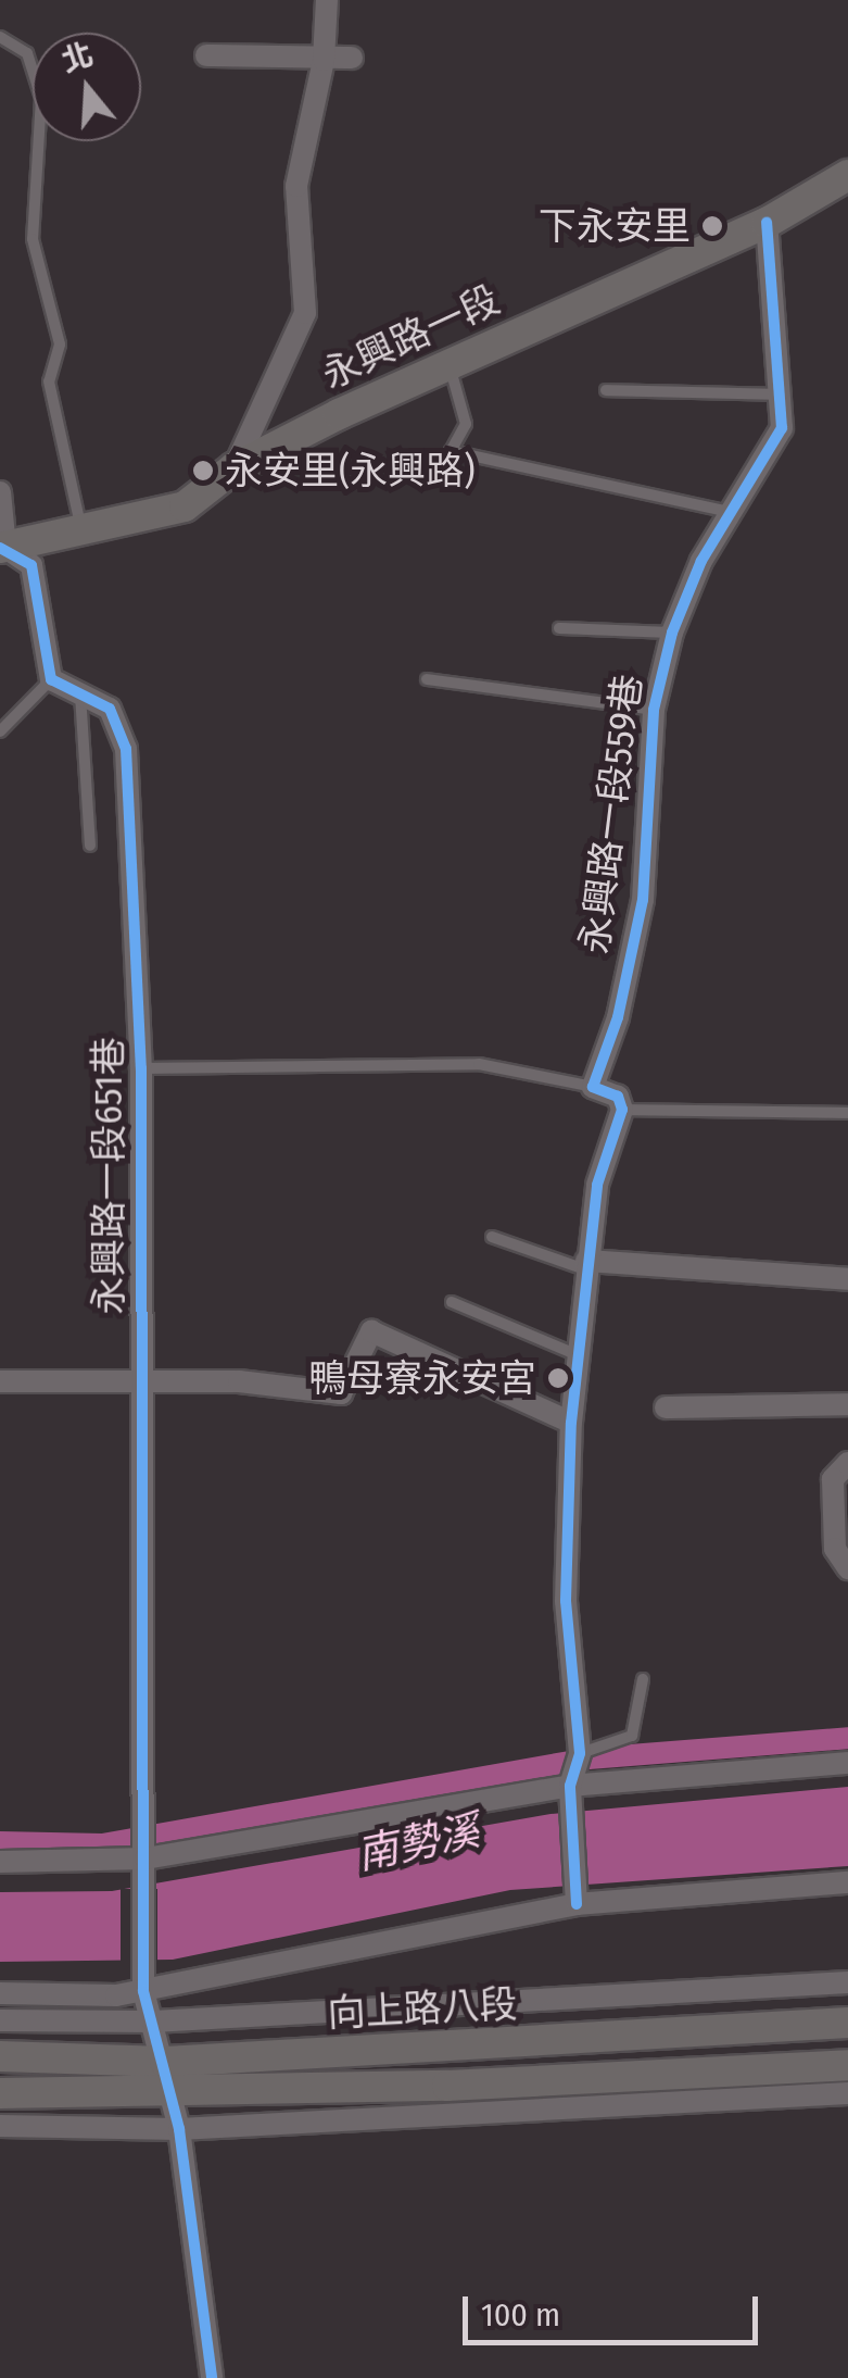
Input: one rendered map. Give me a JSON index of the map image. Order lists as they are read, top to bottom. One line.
{"streets":{"main road":["永興路一段","向上路八段"],"street":["永興路一段559巷","永興路一段651巷"]},"crossings":[["永興路一段","永興路一段559巷"],["永興路一段651巷","向上路八段"]],"water":["南勢溪"],"places":["下永安里","永安里(永興路)","鴨母寮永安宮"],"scale_bar":"100 m","north":"top"}
